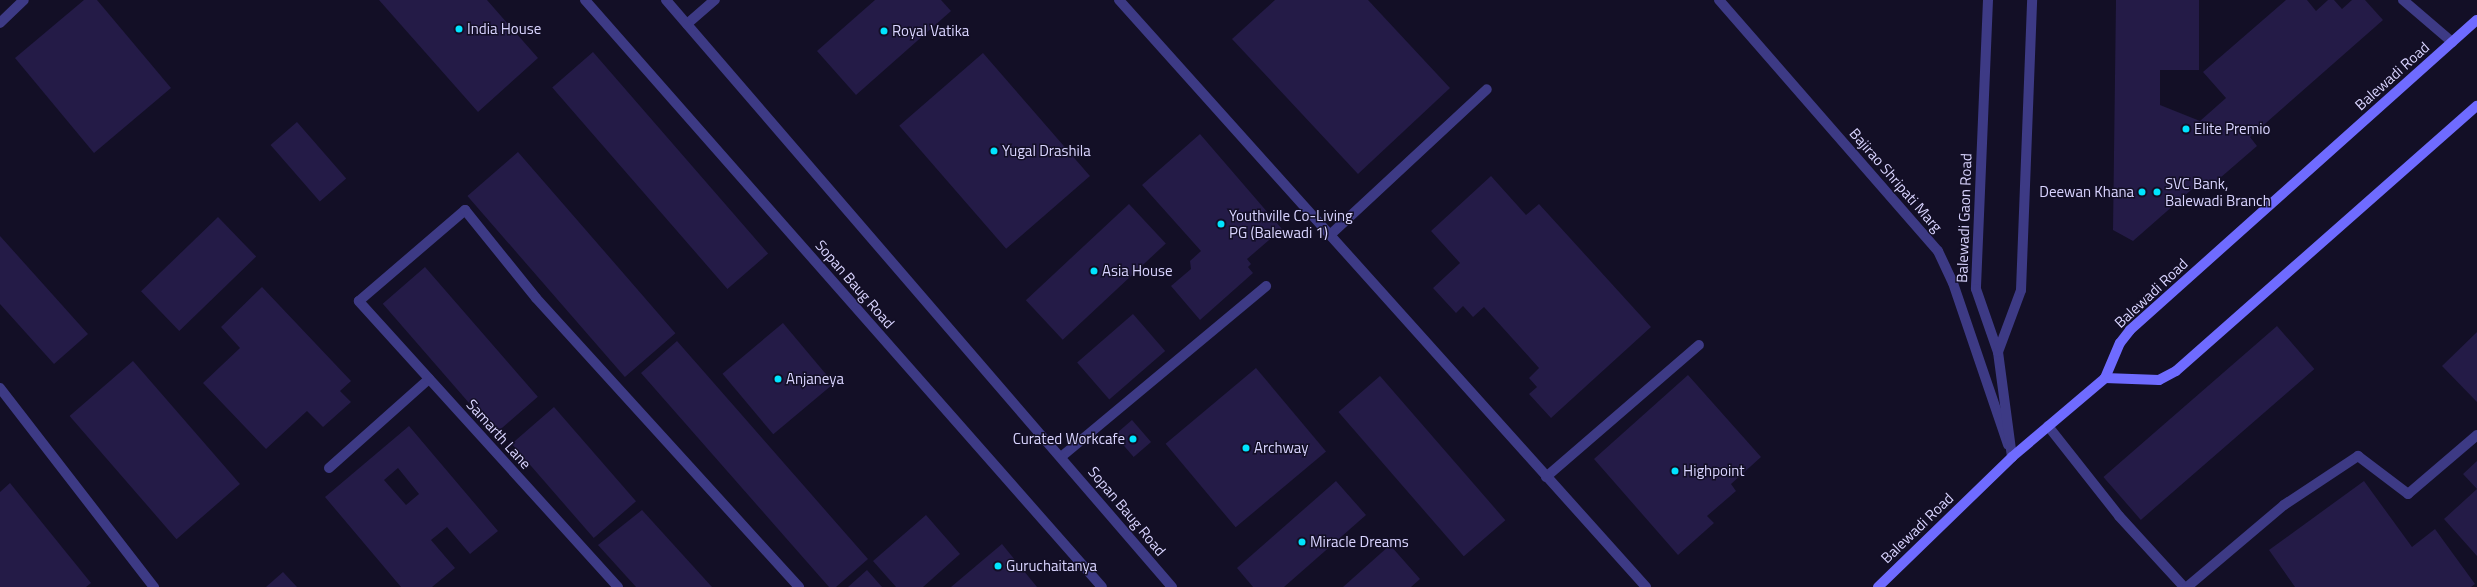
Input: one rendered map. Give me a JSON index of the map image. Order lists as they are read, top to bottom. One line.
{"streets":{"main road":["Balewadi Road"],"street":["Bajirao Shripati Marg","Balewadi Gaon Road","Sopan Baug Road","Samarth Lane"]},"crossings":[["Balewadi Road","Bajirao Shripati Marg"],["Balewadi Road","Balewadi Gaon Road"],["Bajirao Shripati Marg","Balewadi Gaon Road"]],"places":["India House","Royal Vatika","Elite Premio","Yugal Drashila","Deewan Khana","SVC Bank, Balewadi Branch","Youthville Co-Living PG (Balewadi 1)","Asia House","Anjaneya","Curated Workcafe","Archway","Highpoint","Miracle Dreams","Guruchaitanya"]}
